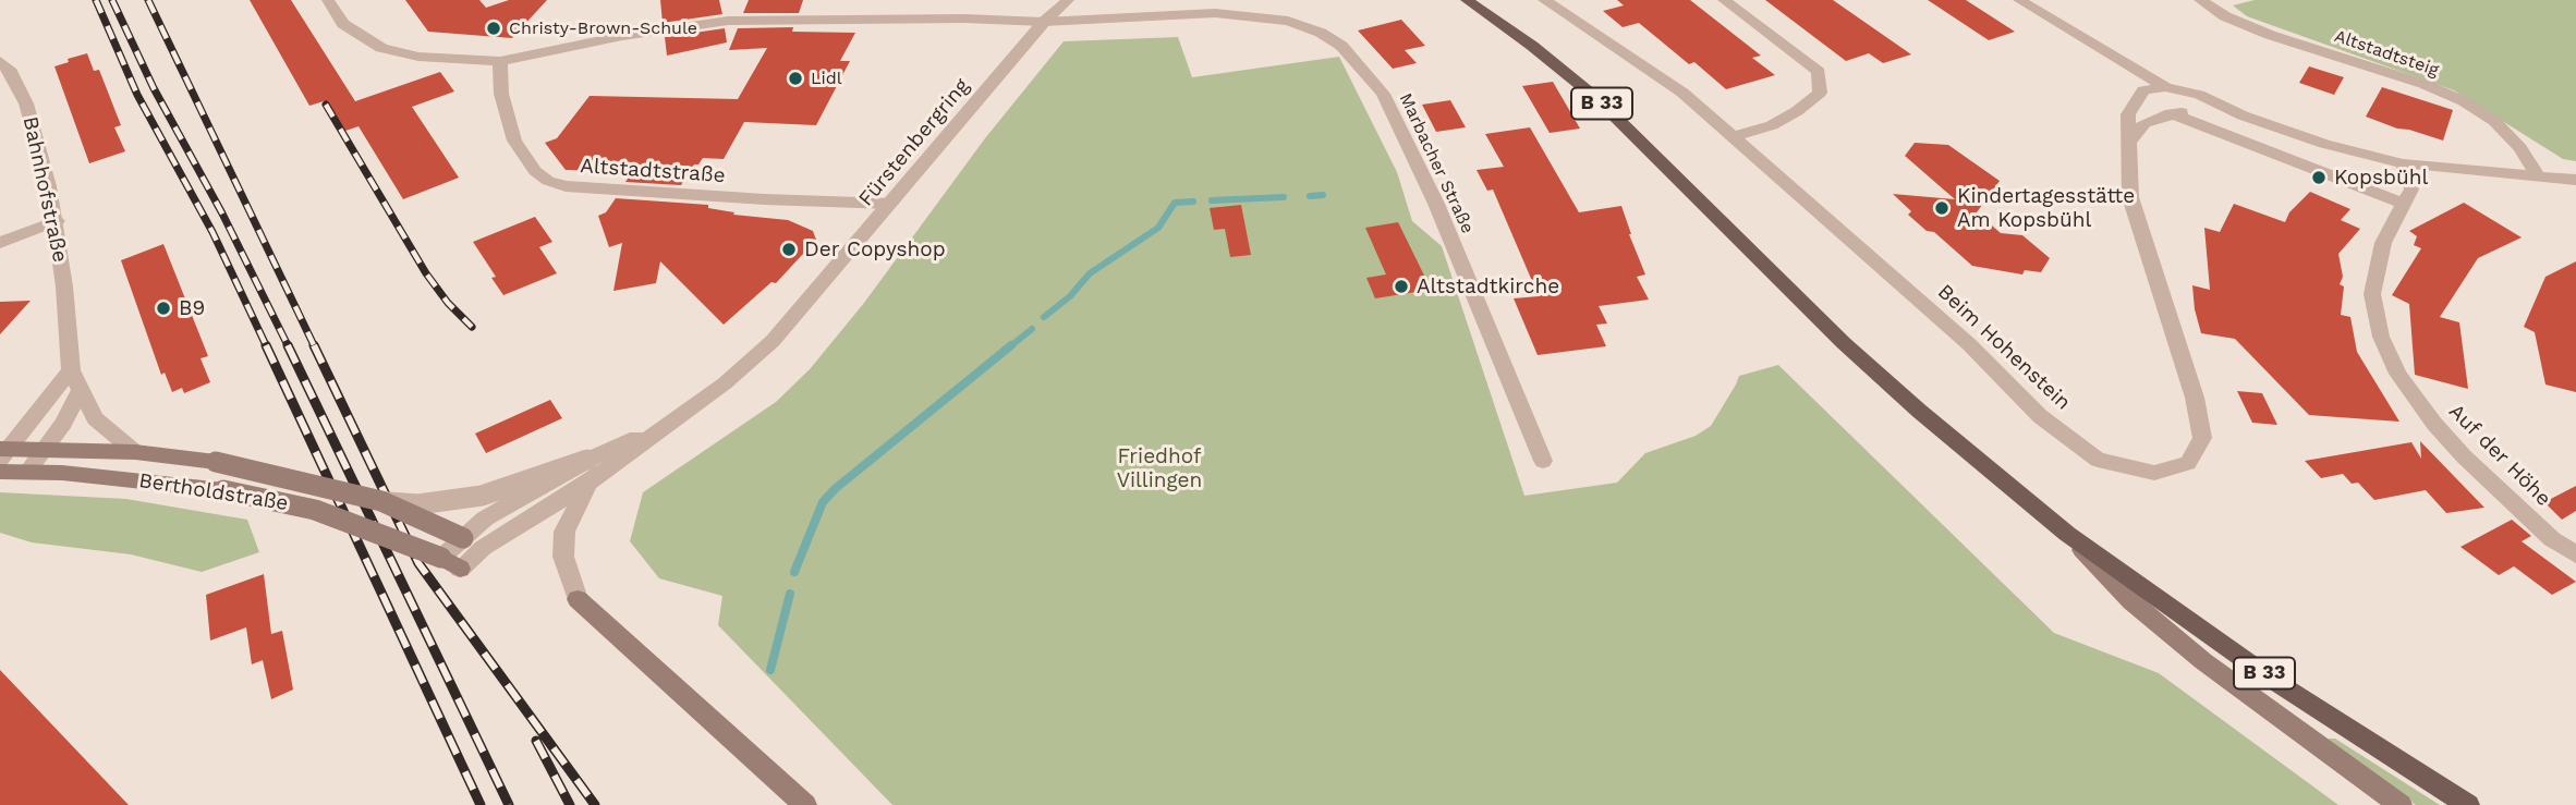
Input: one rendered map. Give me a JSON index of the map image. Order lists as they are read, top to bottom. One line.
{"streets":{"main road":["B 33","Bertholdstraße"],"street":["Altstadtsteig","Fürstenbergring","Marbacher Straße","Altstadtstraße","Bahnhofstraße","Beim Hohenstein","Auf der Höhe"]},"crossings":[["Fürstenbergring","Marbacher Straße"],["Fürstenbergring","Altstadtstraße"],["Marbacher Straße","Altstadtstraße"],["Bahnhofstraße","Bertholdstraße"]],"parks":["Friedhof Villingen"],"places":["Christy-Brown-Schule","Lidl","Kopsbühl","Kindertagesstätte Am Kopsbühl","Der Copyshop","Altstadtkirche","B9"]}
